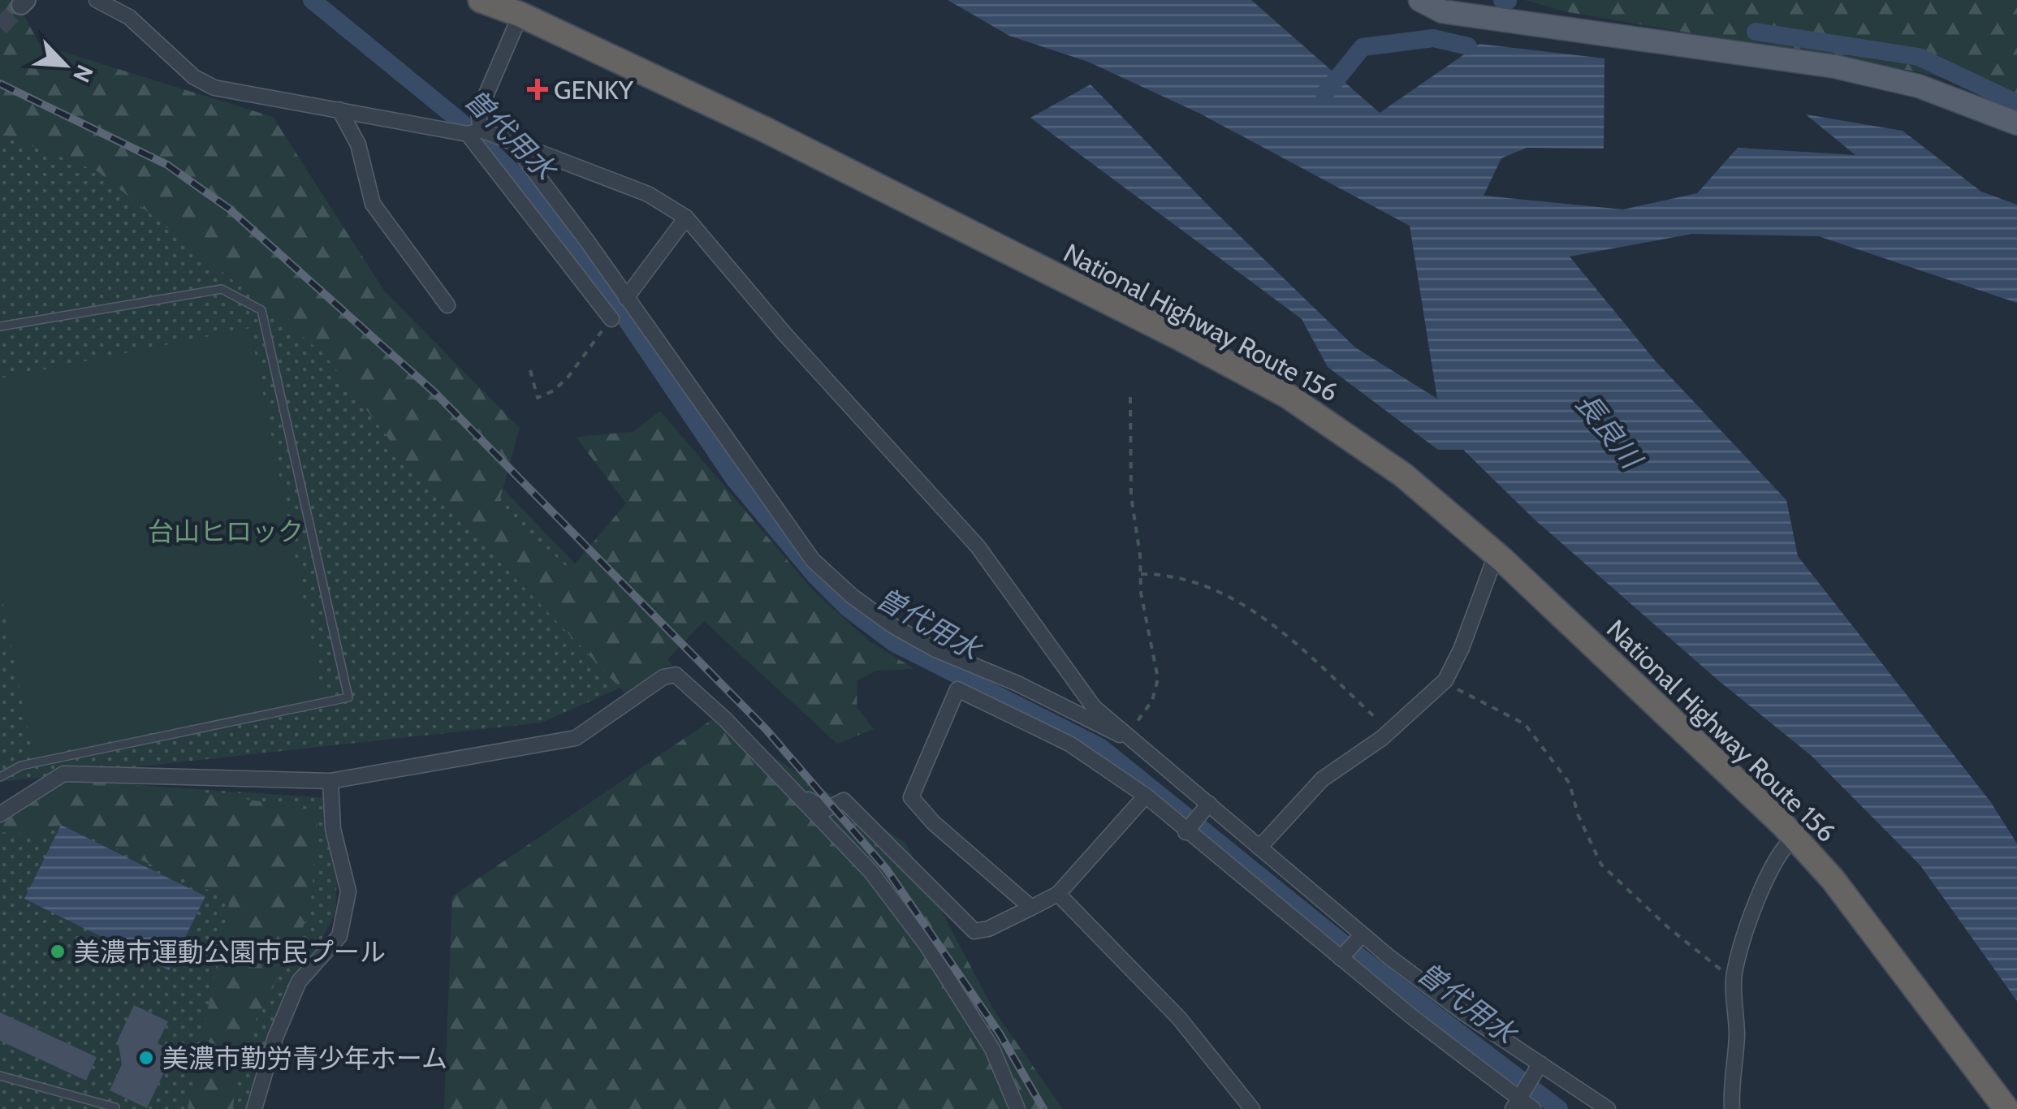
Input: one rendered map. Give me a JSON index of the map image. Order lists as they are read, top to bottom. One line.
{"streets":{"highway":["National Highway Route 156"]},"water":["曽代用水","長良川"],"parks":["台山ヒロック"],"places":{"health":["GENKY"],"other":["美濃市運動公園市民プール","美濃市勤労青少年ホーム"]},"north":"bottom right"}
